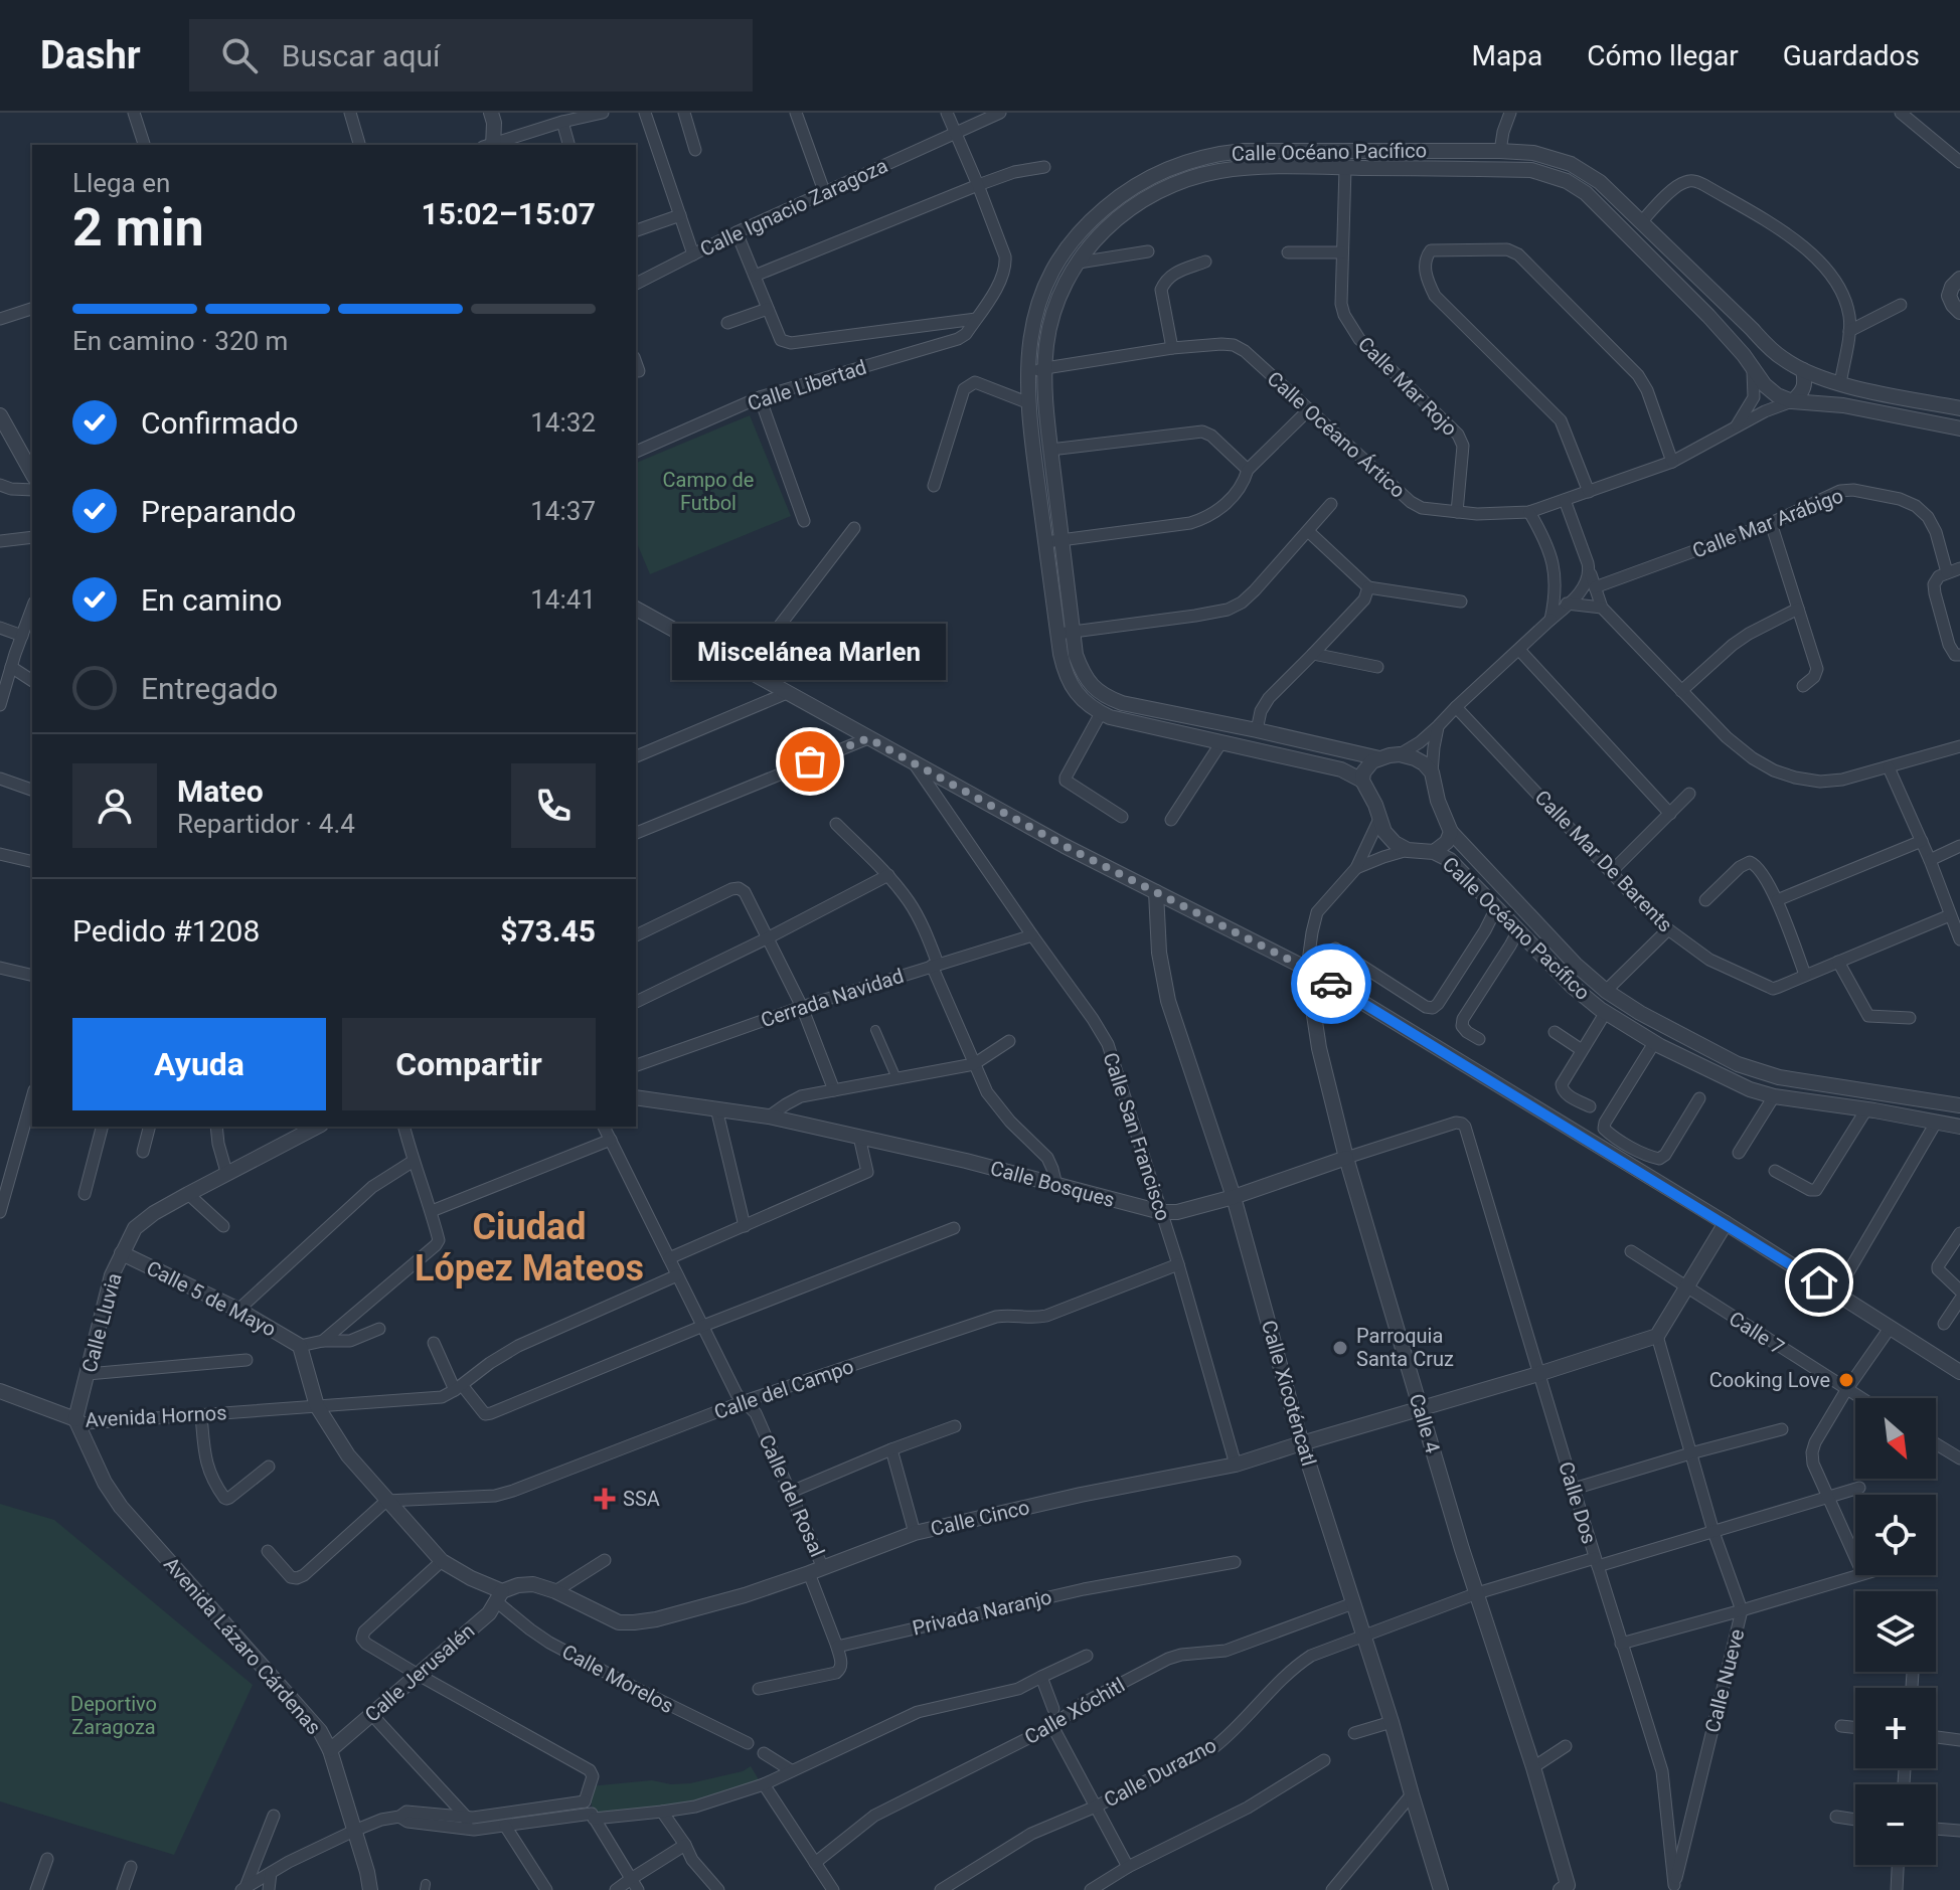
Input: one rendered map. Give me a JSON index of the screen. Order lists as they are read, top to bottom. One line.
{"streets":{"street":["Calle Océano Pacífico","Calle Ignacio Zaragoza","Calle Libertad","Calle Mar Rojo","Calle Océano Ártico","Calle Mar Arábigo","Calle Mar De Barents","Cerrada Navidad","Calle San Francisco","Calle Bosques","Calle 5 de Mayo","Calle Lluvia","Calle 7","Calle del Campo","Calle Xicoténcatl","Avenida Hornos","Calle 4","Calle del Rosal","Calle Dos","Calle Cinco","Privada Naranjo","Avenida Lázaro Cárdenas","Calle Jerusalén","Calle Morelos","Calle Nueve","Calle Xóchitl","Calle Durazno"]},"crossings":[["Calle Océano Pacífico","Calle Mar Rojo"],["Calle Océano Pacífico","Calle Océano Ártico"],["Calle Mar Rojo","Calle Océano Ártico"],["Cerrada Navidad","Calle San Francisco"],["Calle San Francisco","Calle Bosques"],["Calle San Francisco","Calle del Campo"],["Calle San Francisco","Calle Cinco"],["Calle Bosques","Calle Xicoténcatl"],["Calle Bosques","Calle 4"],["Calle Bosques","Calle Dos"],["Calle 5 de Mayo","Calle Lluvia"],["Calle Lluvia","Avenida Hornos"],["Calle Lluvia","Avenida Lázaro Cárdenas"],["Calle del Campo","Calle del Rosal"],["Calle Xicoténcatl","Calle Cinco"],["Calle Xicoténcatl","Calle Xóchitl"],["Calle Xicoténcatl","Calle Durazno"],["Avenida Hornos","Avenida Lázaro Cárdenas"],["Calle 4","Calle Cinco"],["Calle 4","Calle Durazno"],["Calle del Rosal","Calle Cinco"],["Calle del Rosal","Privada Naranjo"],["Calle Dos","Calle Cinco"],["Calle Dos","Calle Nueve"],["Calle Dos","Calle Durazno"],["Calle Cinco","Calle Jerusalén"],["Calle Cinco","Calle Morelos"],["Calle Cinco","Calle Nueve"],["Avenida Lázaro Cárdenas","Calle Jerusalén"],["Calle Jerusalén","Calle Morelos"],["Calle Nueve","Calle Durazno"]],"districts":["Ciudad López Mateos"],"parks":["Campo de Futbol","Deportivo Zaragoza"],"places":{"other":["Miscelánea Marlen","Parroquia Santa Cruz","Cooking Love"],"health":["SSA"]},"north":"bottom right","page":{"header":"Dashr","search":"Buscar aquí","nav":["Mapa","Cómo llegar","Guardados"],"heading":["2 min","Llega en","15:02–15:07"],"panel":["Mateo","Repartidor · 4.4","Pedido #1208","$73.45"],"bar":"En camino · 320 m","list":[["Confirmado","14:32"],["Preparando","14:37"],["En camino","14:41"],"Entregado"],"bubble":"Miscelánea Marlen","buttons":["Ayuda","Compartir"],"map_buttons":["+","−"]}}
